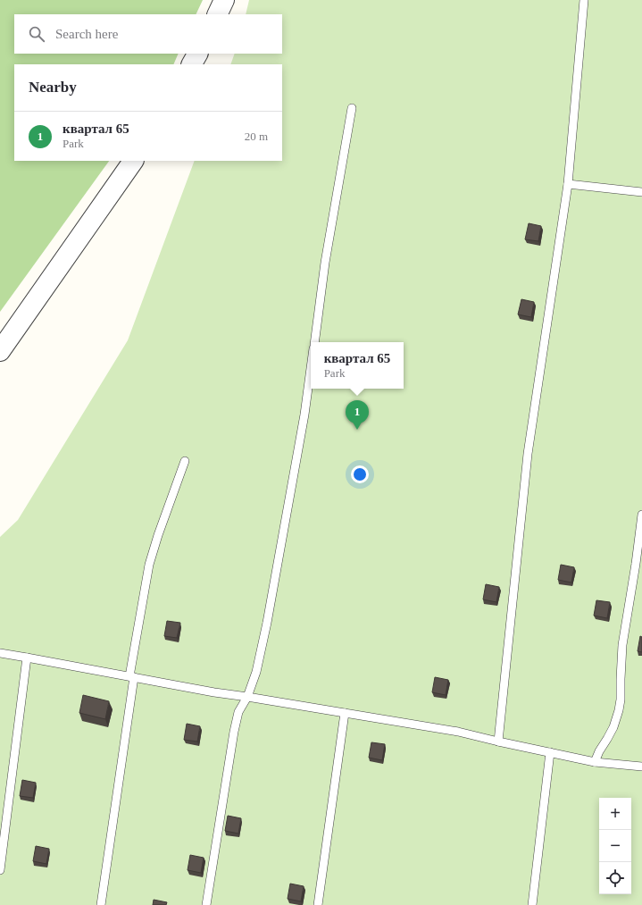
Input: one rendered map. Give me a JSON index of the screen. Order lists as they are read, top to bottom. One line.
{"page":{"search":"Search here","heading":"Nearby","list":[{"mark":"1","name":"квартал 65","note":"Park","value":"20 m"}],"popup":["квартал 65","Park"],"pins":"1","map_buttons":["+","−"]}}
